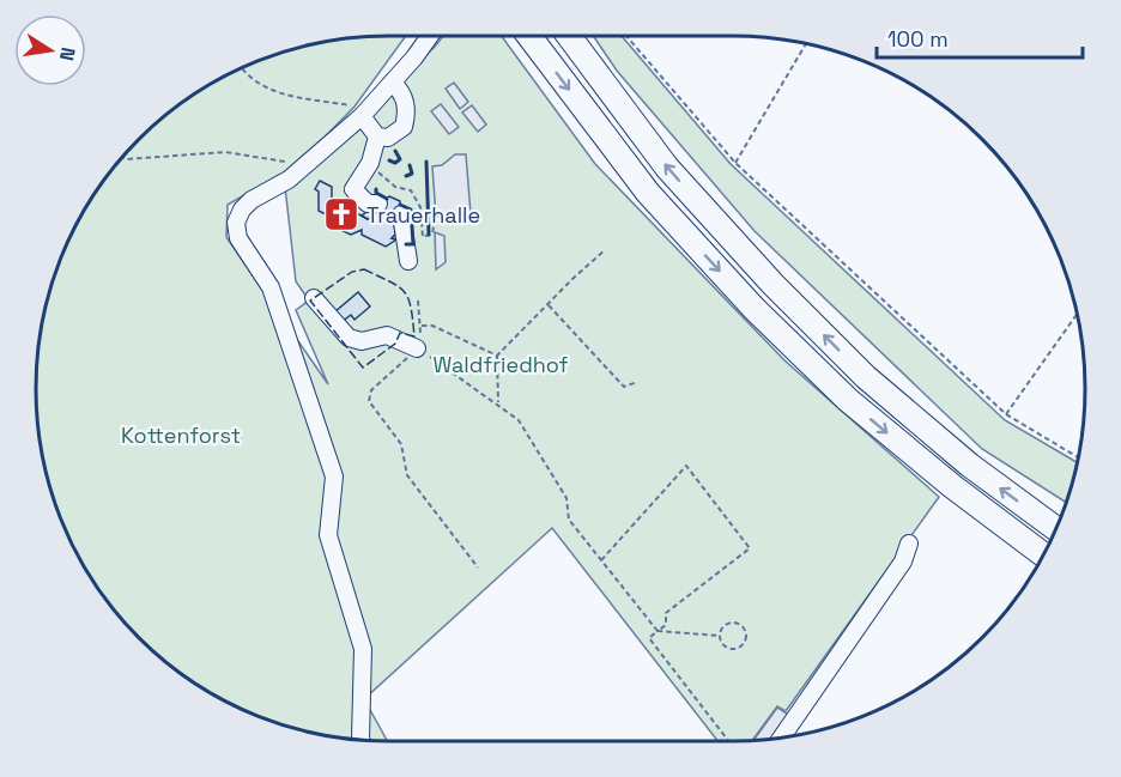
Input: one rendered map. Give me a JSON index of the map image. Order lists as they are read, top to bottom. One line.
{"parks":["Waldfriedhof","Kottenforst"],"places":{"church":["Trauerhalle"]},"scale_bar":"100 m","north":"right"}
